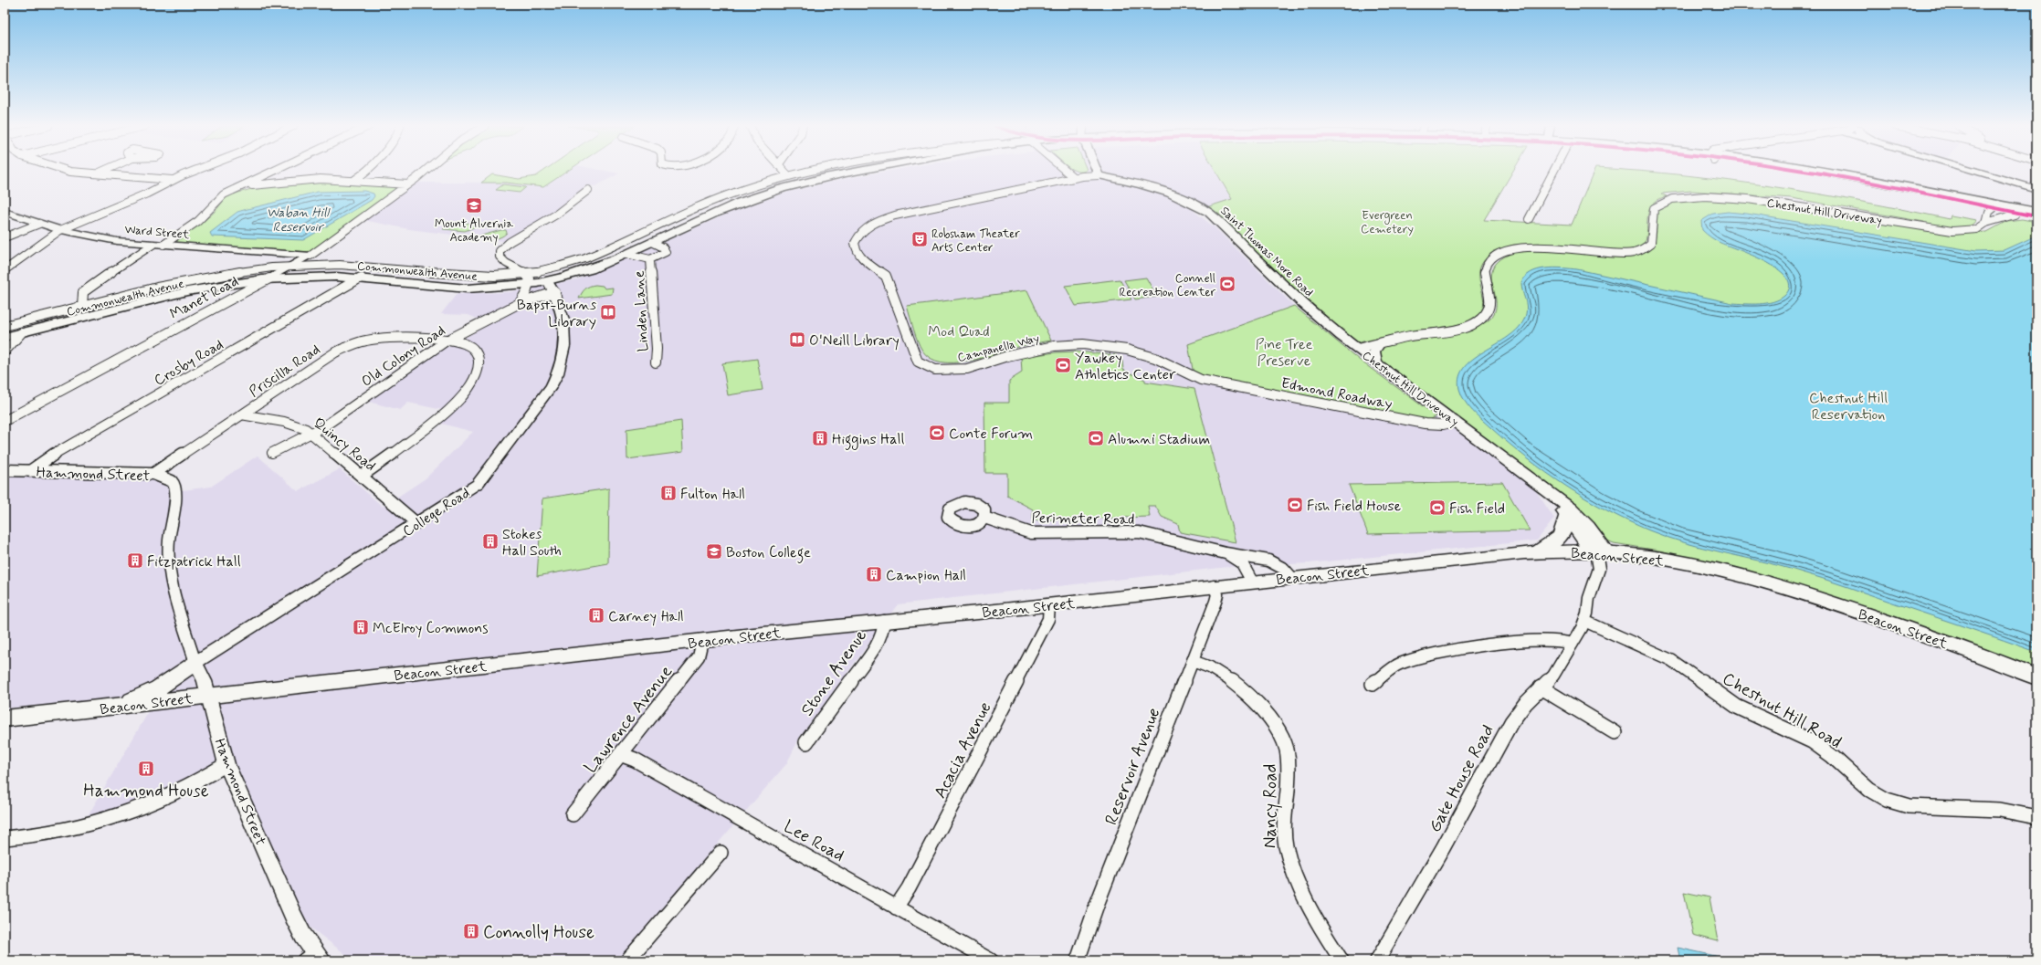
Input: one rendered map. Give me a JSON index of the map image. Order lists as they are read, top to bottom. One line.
{"streets":{"main road":["Chestnut Hill Driveway","Saint Thomas More Road","Commonwealth Avenue","Beacon Street"],"street":["Ward Street","Manet Road","Linden Lane","Campanella Way","Old Colony Road","Crosby Road","Priscilla Road","Edmond Roadway","Quincy Road","Hammond Street","College Road","Perimeter Road","Stone Avenue","Chestnut Hill Road","Lawrence Avenue","Acacia Avenue","Reservoir Avenue","Gate House Road","Nancy Road","Lee Road"]},"crossings":[["Chestnut Hill Driveway","Saint Thomas More Road"],["Chestnut Hill Driveway","Commonwealth Avenue"],["Chestnut Hill Driveway","Edmond Roadway"],["Chestnut Hill Driveway","Beacon Street"],["Ward Street","Manet Road"],["Saint Thomas More Road","Campanella Way"],["Commonwealth Avenue","Manet Road"],["Commonwealth Avenue","Linden Lane"],["Commonwealth Avenue","Crosby Road"],["Commonwealth Avenue","College Road"],["Campanella Way","Edmond Roadway"],["Old Colony Road","Priscilla Road"],["Old Colony Road","Quincy Road"],["Old Colony Road","College Road"],["Crosby Road","Hammond Street"],["Priscilla Road","Quincy Road"],["Priscilla Road","Hammond Street"],["Quincy Road","College Road"],["Hammond Street","College Road"],["Hammond Street","Beacon Street"],["Perimeter Road","Beacon Street"],["Beacon Street","Stone Avenue"],["Beacon Street","Lawrence Avenue"],["Beacon Street","Acacia Avenue"],["Beacon Street","Reservoir Avenue"],["Chestnut Hill Road","Gate House Road"],["Lawrence Avenue","Lee Road"],["Acacia Avenue","Lee Road"],["Reservoir Avenue","Nancy Road"]],"water":["Waban Hill Reservoir"],"parks":["Evergreen Cemetery","Mod Quad","Pine Tree Preserve","Chestnut Hill Reservation"],"places":{"school or university":["Mount Alvernia Academy","Boston College"],"theatre":["Robsham Theater Arts Center"],"sports":["Connell Recreation Center","Yawkey Athletics Center","Conte Forum","Alumni Stadium","Fish Field House","Fish Field"],"library":["Bapst-Burns Library","O'Neill Library"],"building":["Higgins Hall","Fulton Hall","Stokes Hall South","Fitzpatrick Hall","Campion Hall","Carney Hall","McElroy Commons","Hammond House","Connolly House"]}}
